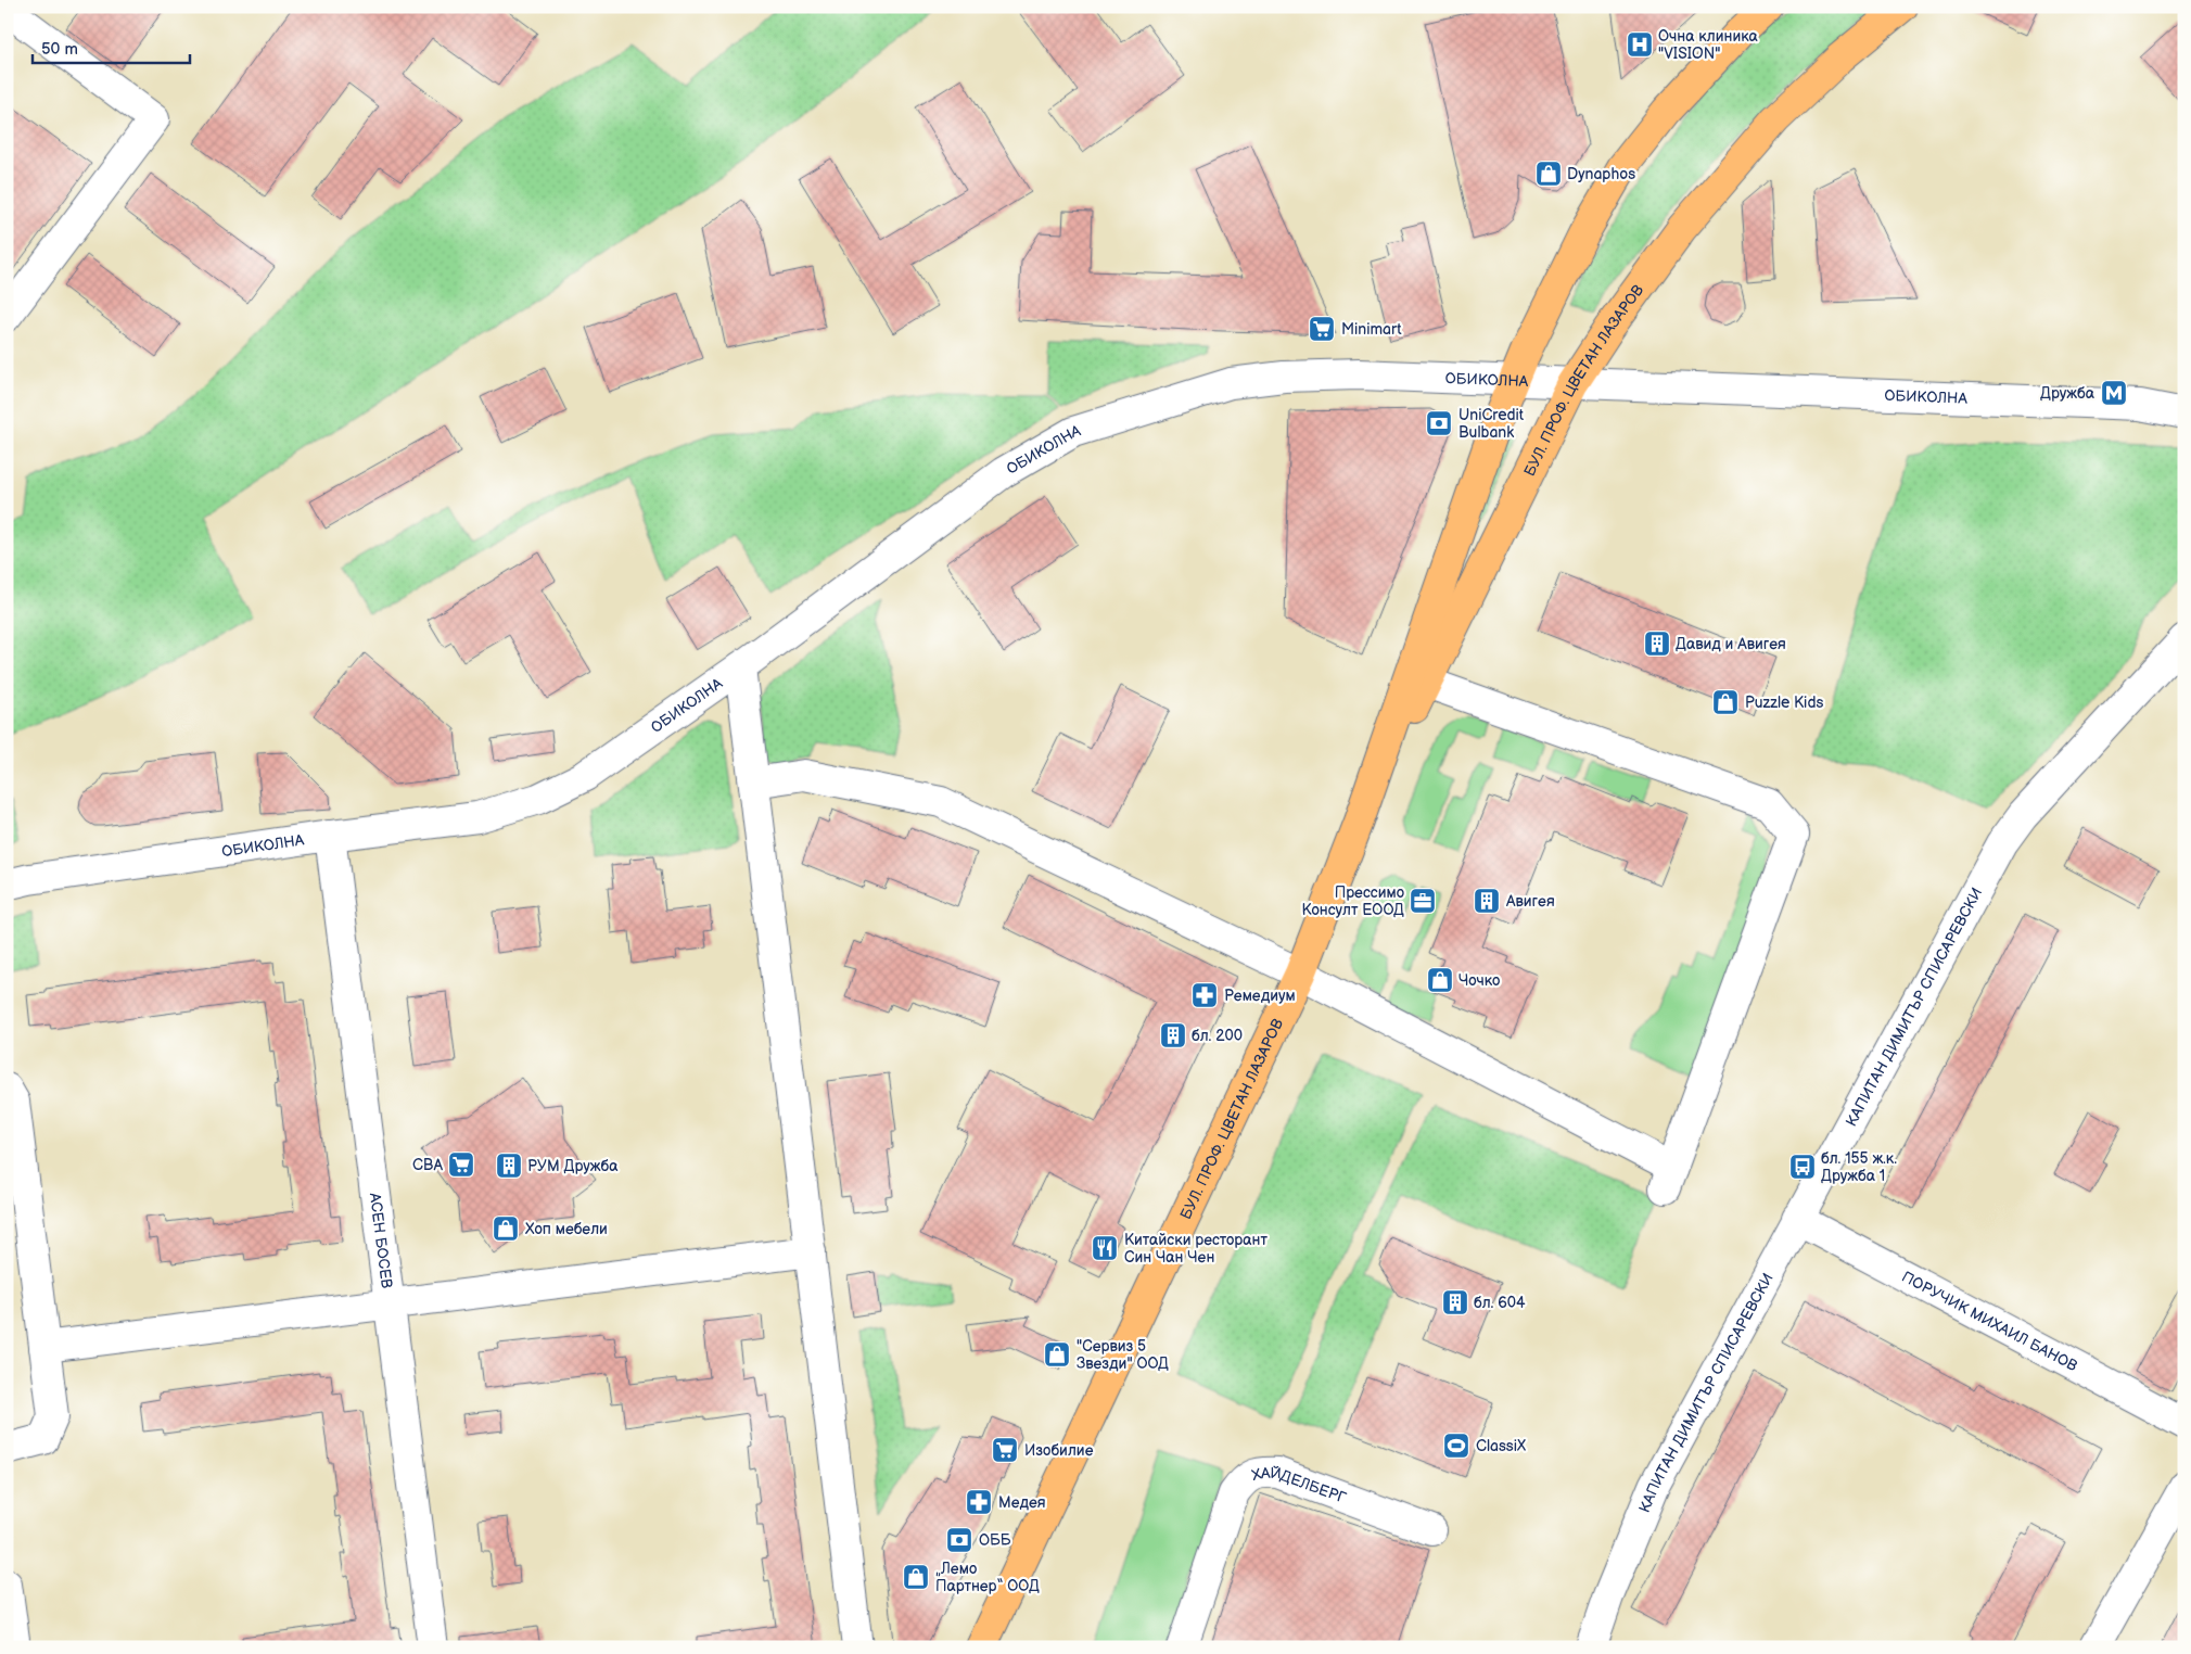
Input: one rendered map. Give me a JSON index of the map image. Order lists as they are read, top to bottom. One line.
{"streets":{"main road":["БУЛ. ПРОФ. ЦВЕТАН ЛАЗАРОВ"],"street":["ОБИКОЛНА","КАПИТАН ДИМИТЪР СПИСАРЕВСКИ","АСЕН БОСЕВ","ПОРУЧИК МИХАИЛ БАНОВ","ХАЙДЕЛБЕРГ"]},"crossings":[["ОБИКОЛНА","БУЛ. ПРОФ. ЦВЕТАН ЛАЗАРОВ"],["ОБИКОЛНА","АСЕН БОСЕВ"],["КАПИТАН ДИМИТЪР СПИСАРЕВСКИ","ПОРУЧИК МИХАИЛ БАНОВ"]],"places":{"hospital":["Очна клиника \"VISION\""],"shop":["Dynaphos","Puzzle Kids","Чочко","Хоп мебели","\"Сервиз 5 Звезди\" ООД","„Лемо Партнер“ ООД"],"supermarket":["Minimart","CBA","Изобилие"],"metro station":["Дружба"],"bank":["UniCredit Bulbank","ОББ"],"building":["Давид и Авигея","Авигея","бл. 200","РУМ Дружба","бл. 604"],"office":["Прессимо Консулт ЕООД"],"pharmacy":["Ремедиум","Медея"],"bus stop":["бл. 155 ж.к. Дружба 1"],"restaurant":["Китайски ресторант Син Чан Чен"],"sports":["ClassiX"]},"scale_bar":"50 m"}
